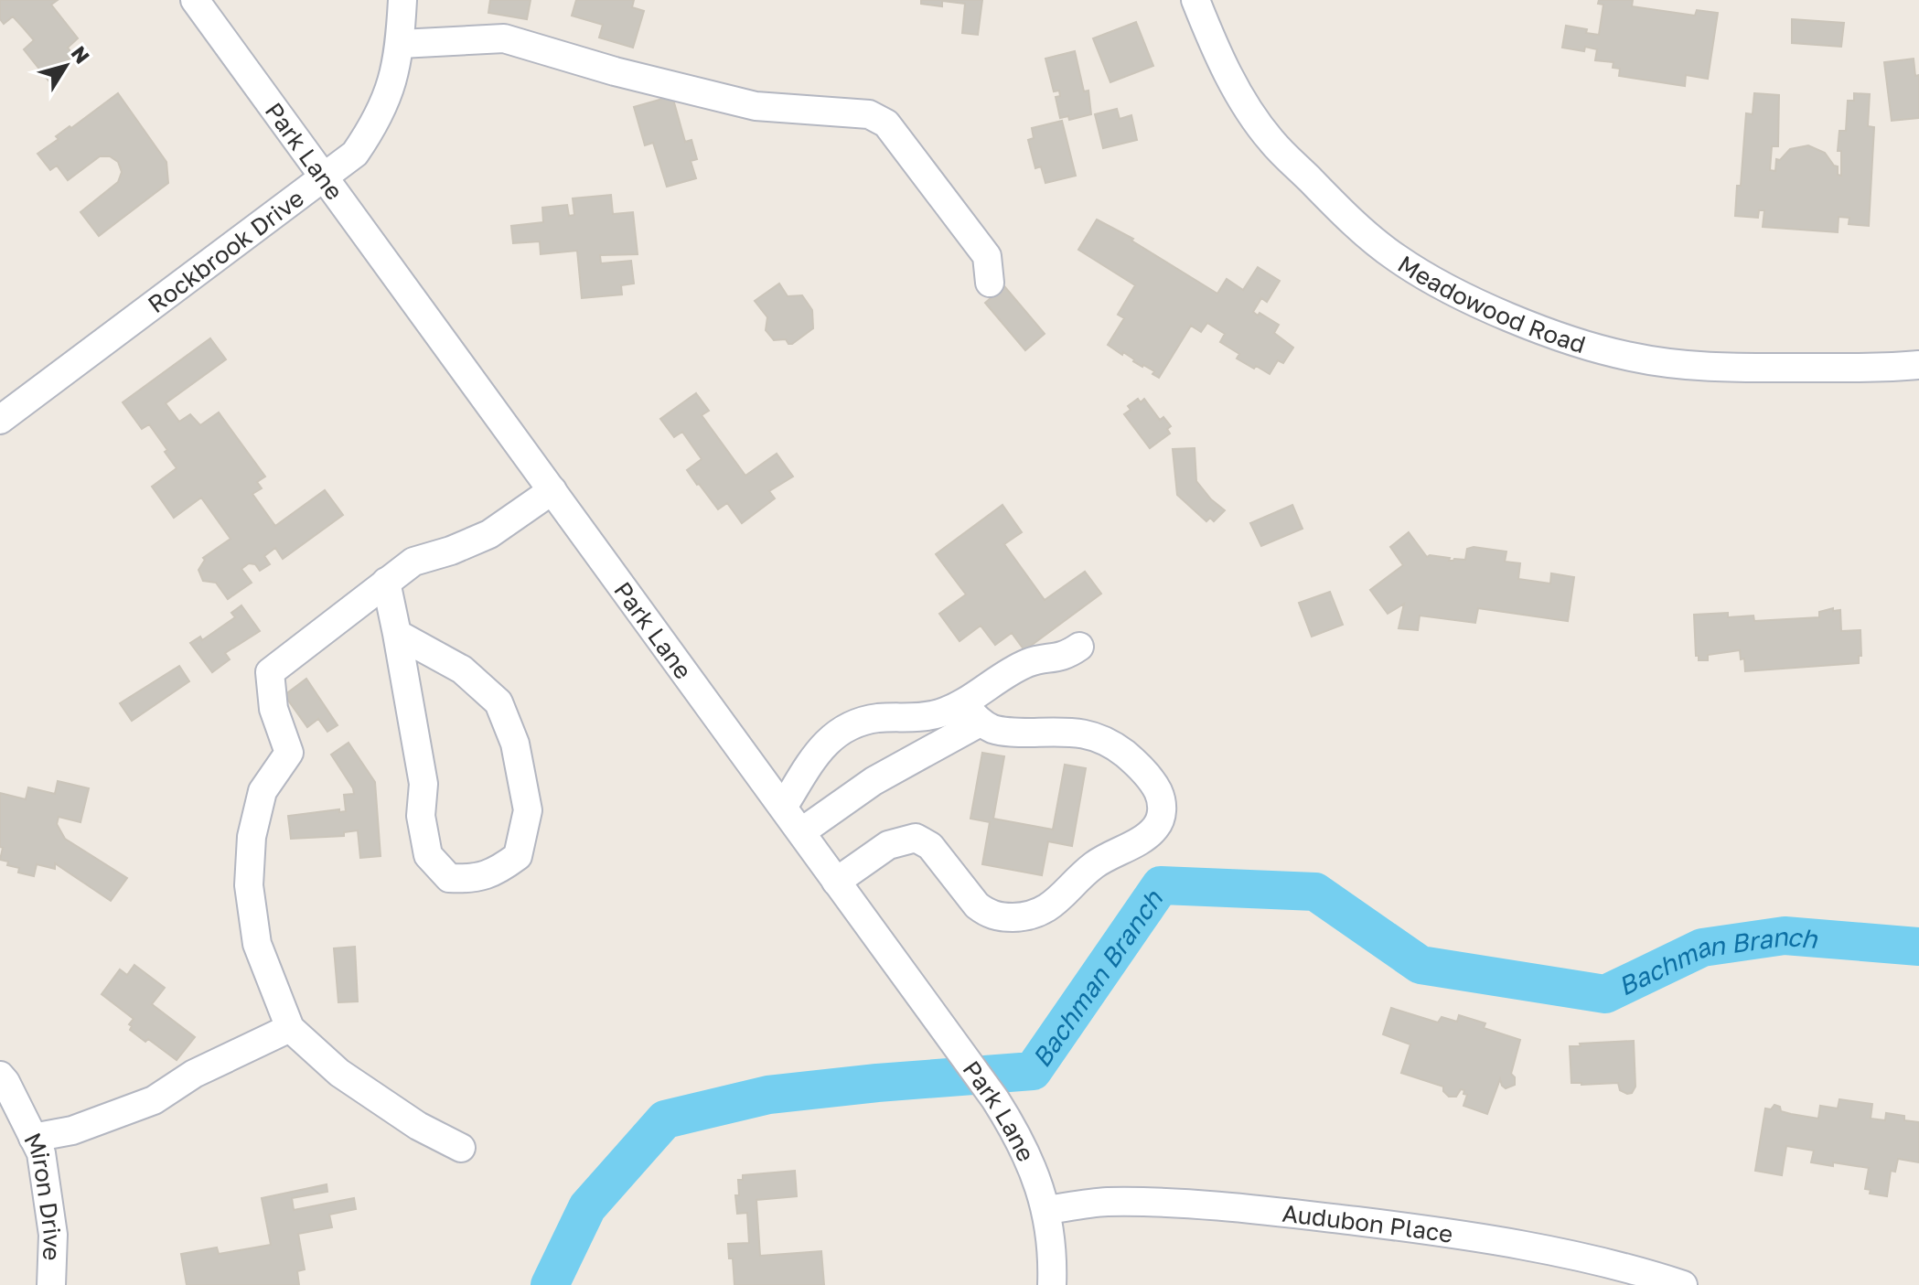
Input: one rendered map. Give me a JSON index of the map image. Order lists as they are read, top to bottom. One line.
{"streets":{"street":["Park Lane","Rockbrook Drive","Meadowood Road","Miron Drive","Audubon Place"]},"crossings":[["Park Lane","Rockbrook Drive"],["Park Lane","Audubon Place"]],"water":["Bachman Branch"],"north":"top right"}
